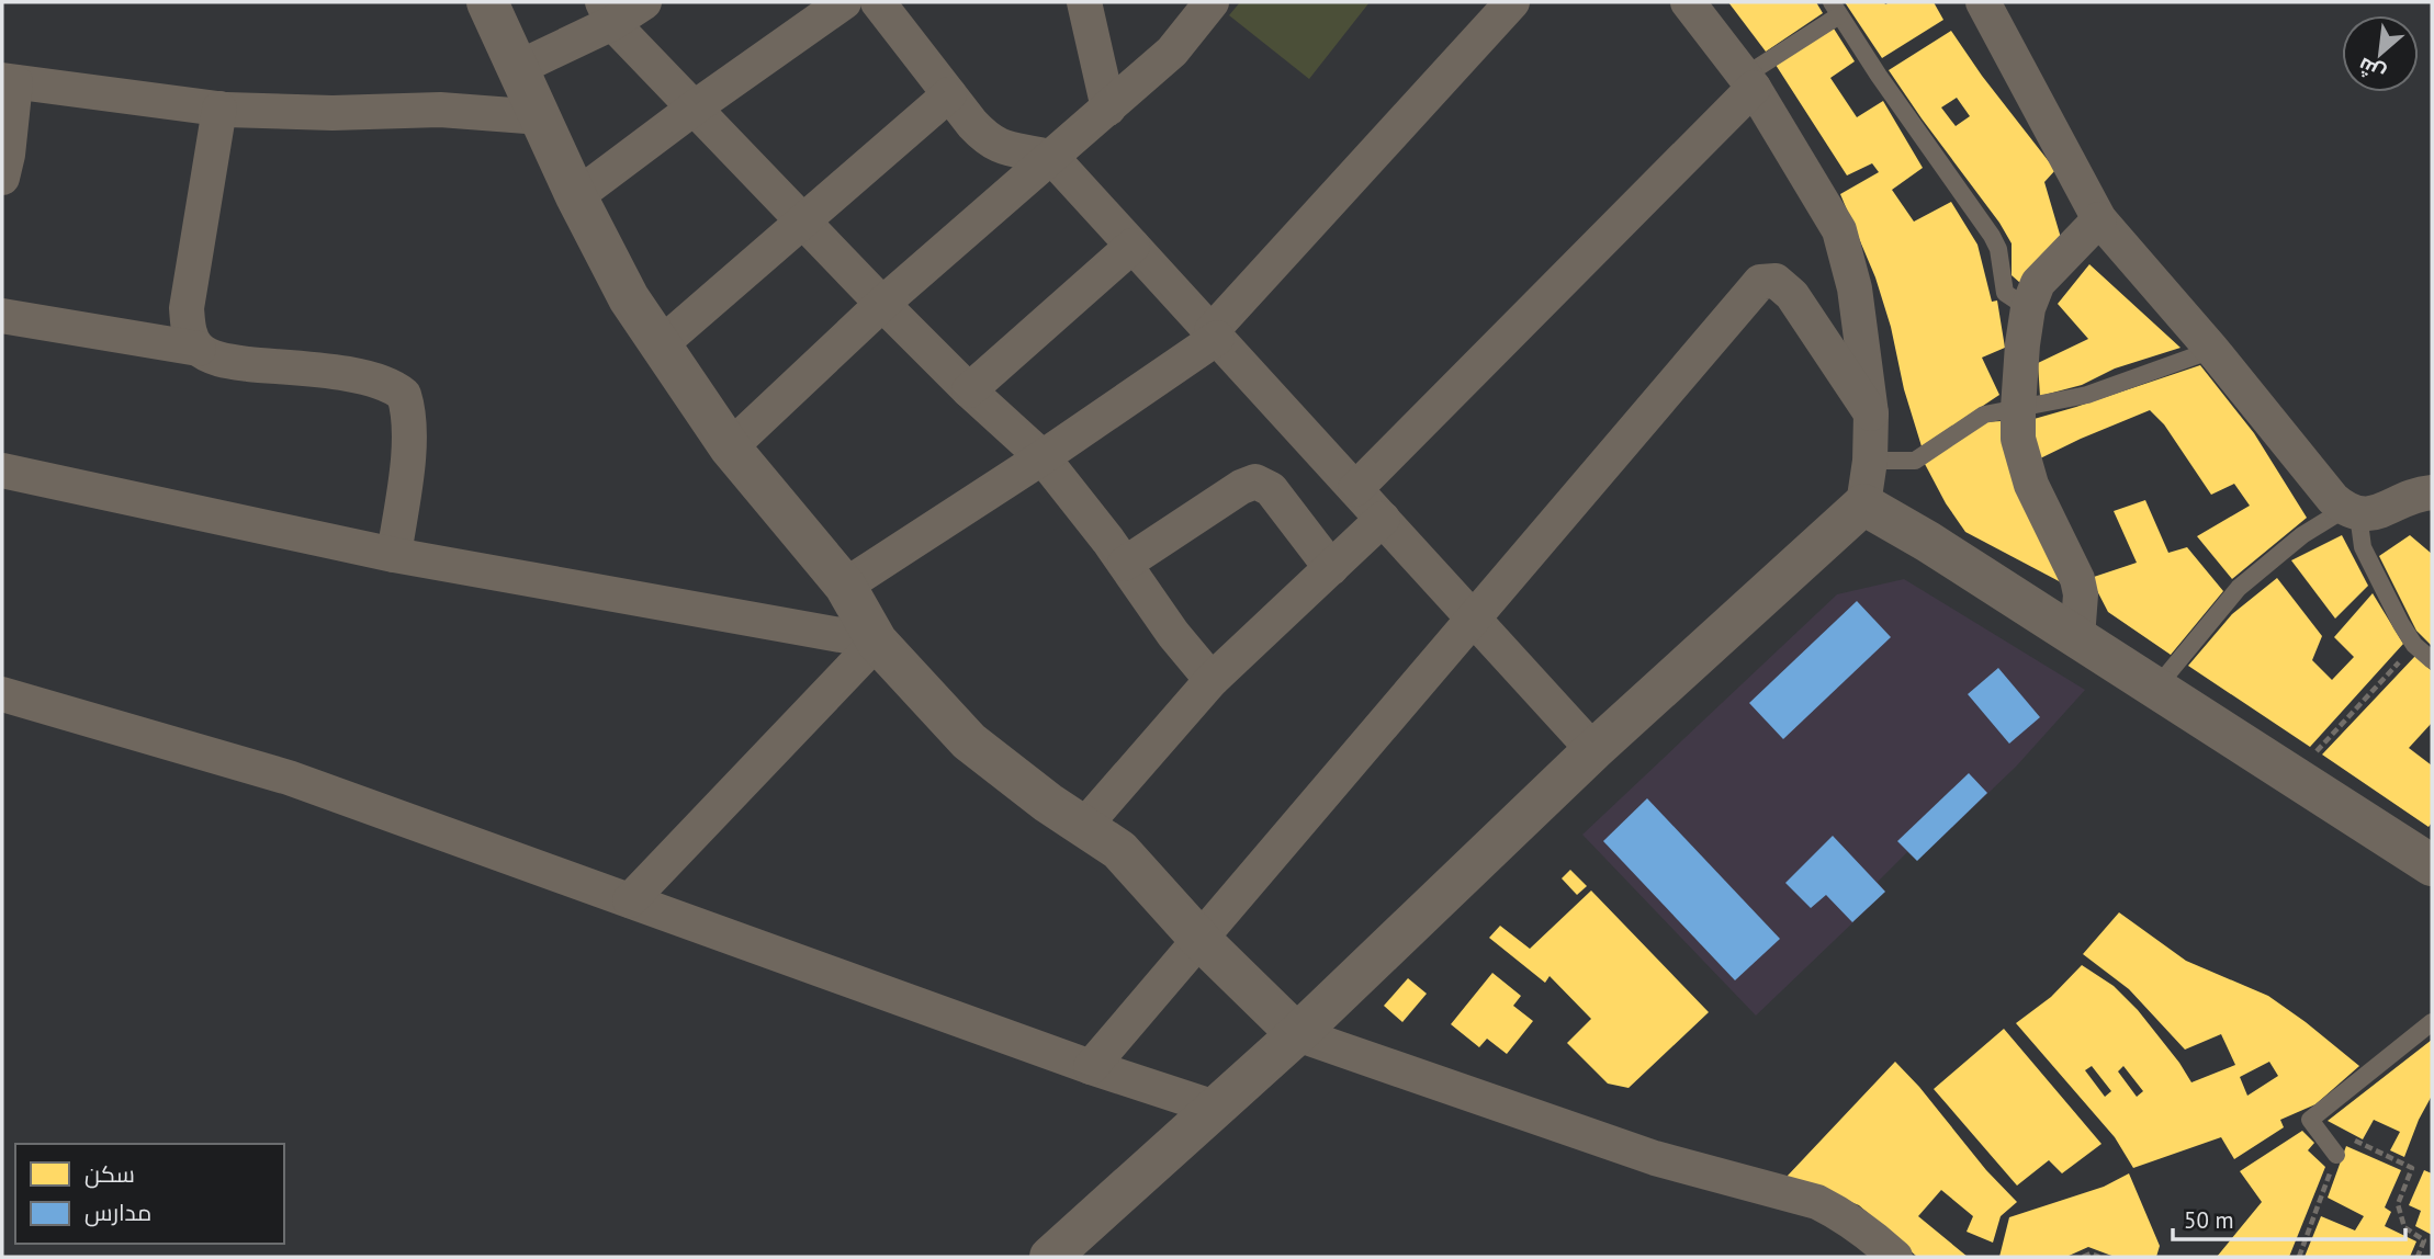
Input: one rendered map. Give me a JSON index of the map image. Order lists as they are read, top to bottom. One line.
{"legend":["سكن","مدارس"],"scale_bar":"50 m","north":"bottom left"}
